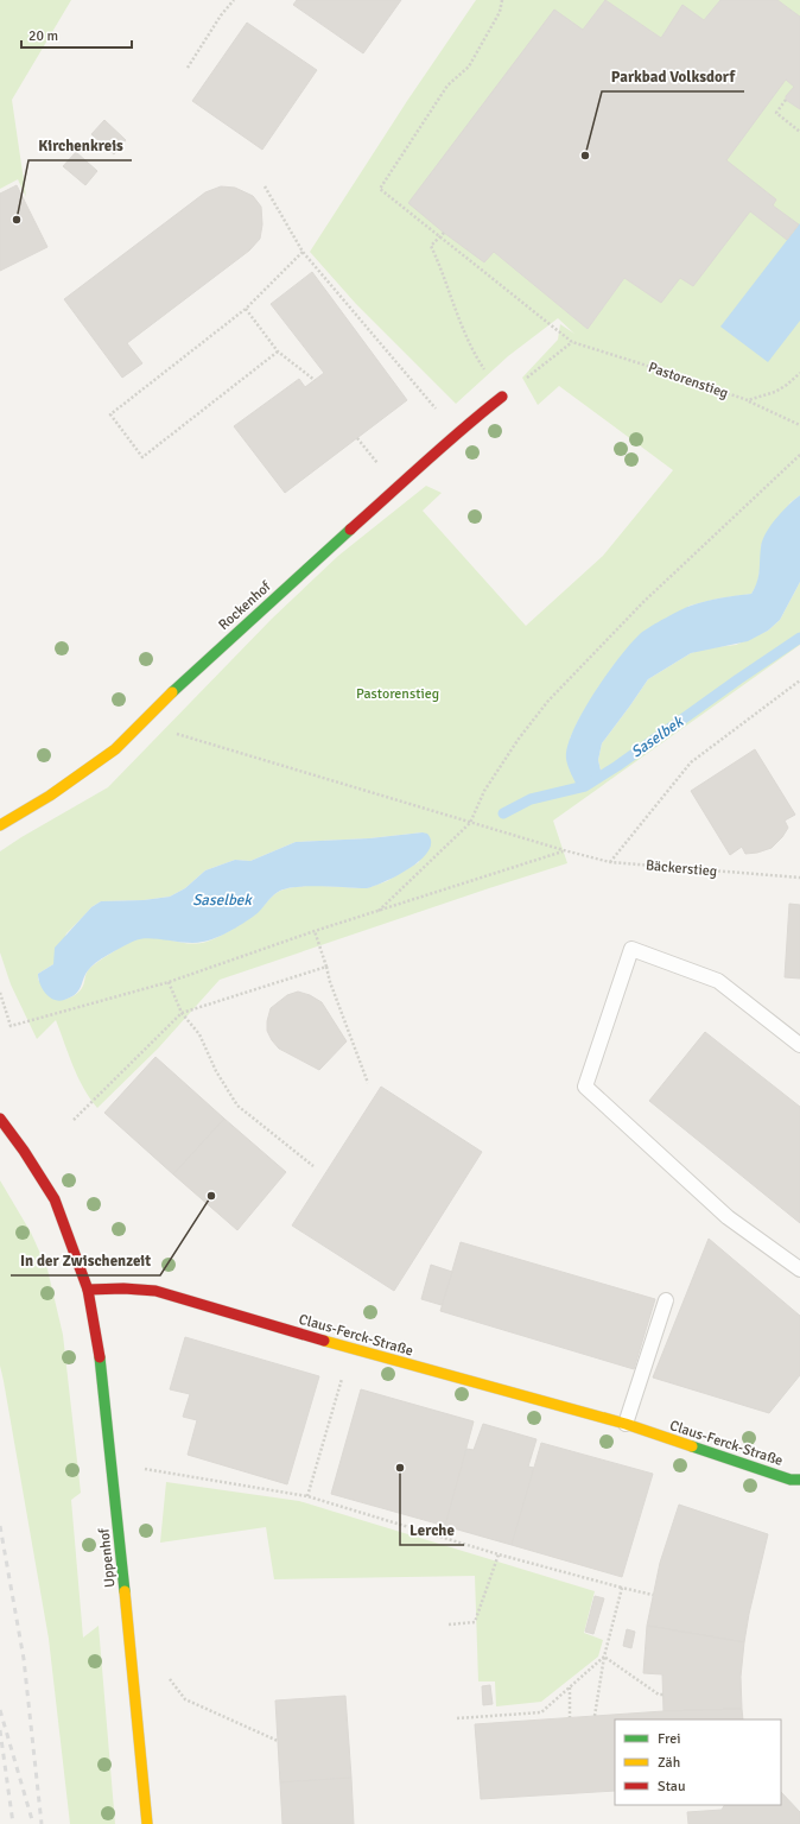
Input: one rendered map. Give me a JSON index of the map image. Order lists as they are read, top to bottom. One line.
{"streets":{"street":["Rockenhof","Claus-Ferck-Straße","Uppenhof"],"path":["Pastorenstieg","Bäckerstieg"]},"crossings":[["Rockenhof","Bäckerstieg"],["Claus-Ferck-Straße","Uppenhof"]],"water":["Saselbek"],"parks":["Pastorenstieg"],"places":["Parkbad Volksdorf","Kirchenkreis","In der Zwischenzeit","Lerche"],"legend":["Frei","Zäh","Stau"],"scale_bar":"20 m"}
